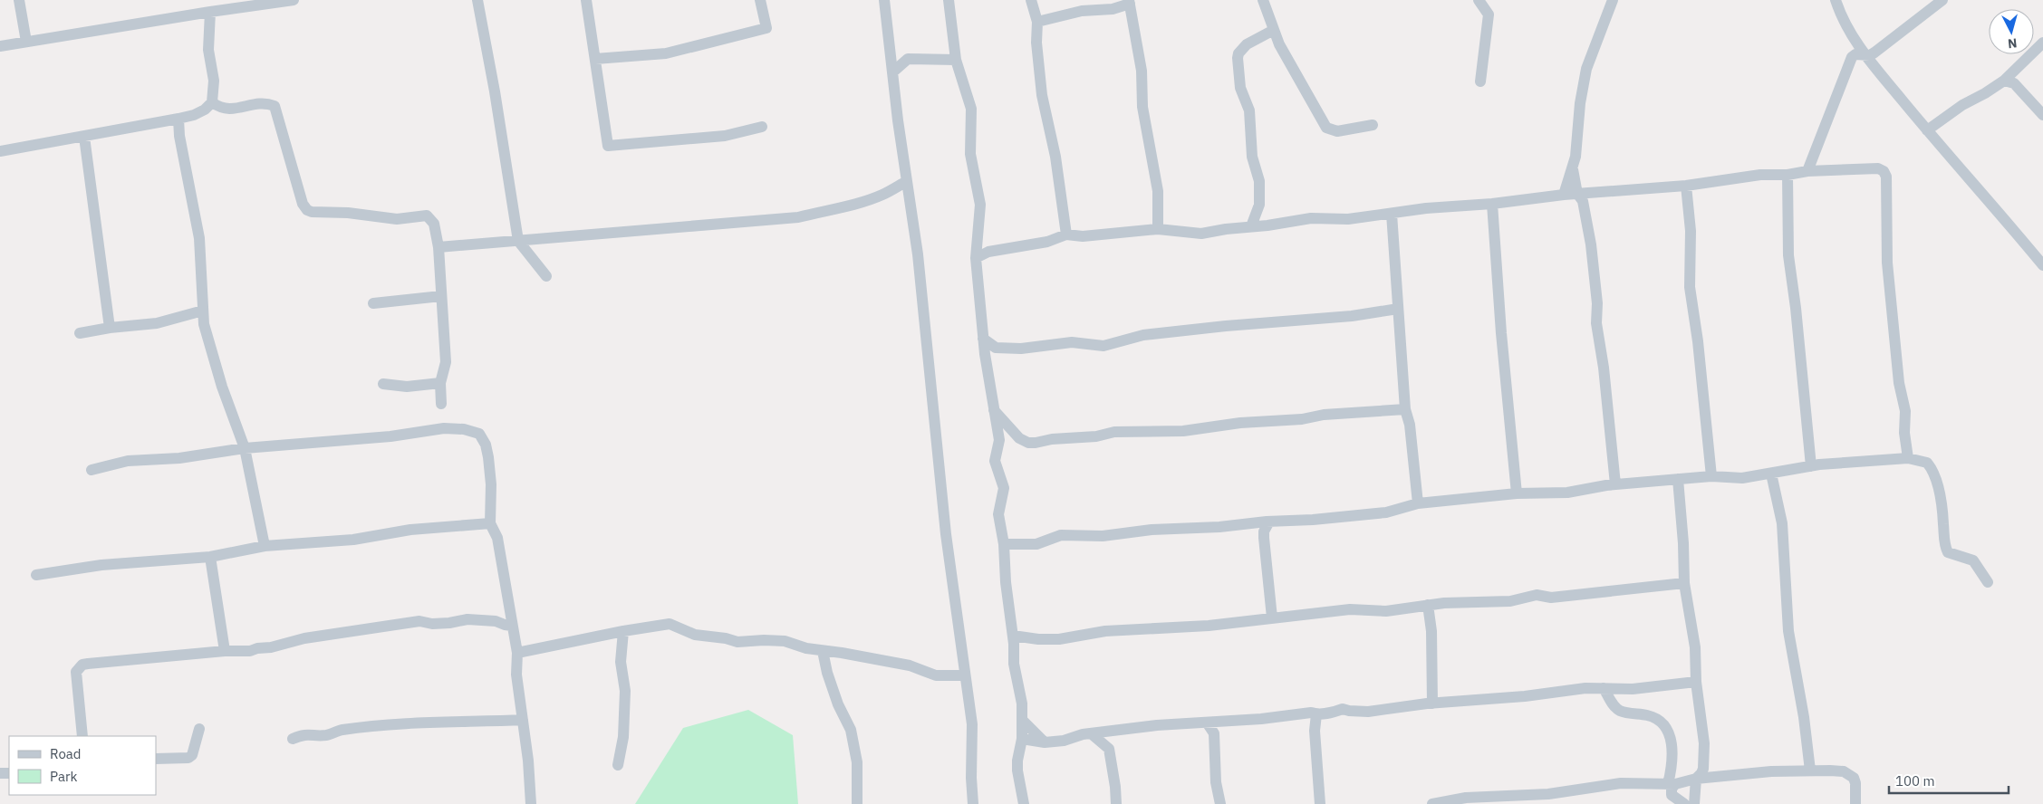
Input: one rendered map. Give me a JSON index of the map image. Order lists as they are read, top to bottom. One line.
{"legend":["Road","Park"],"scale_bar":"100 m","north":"bottom"}
